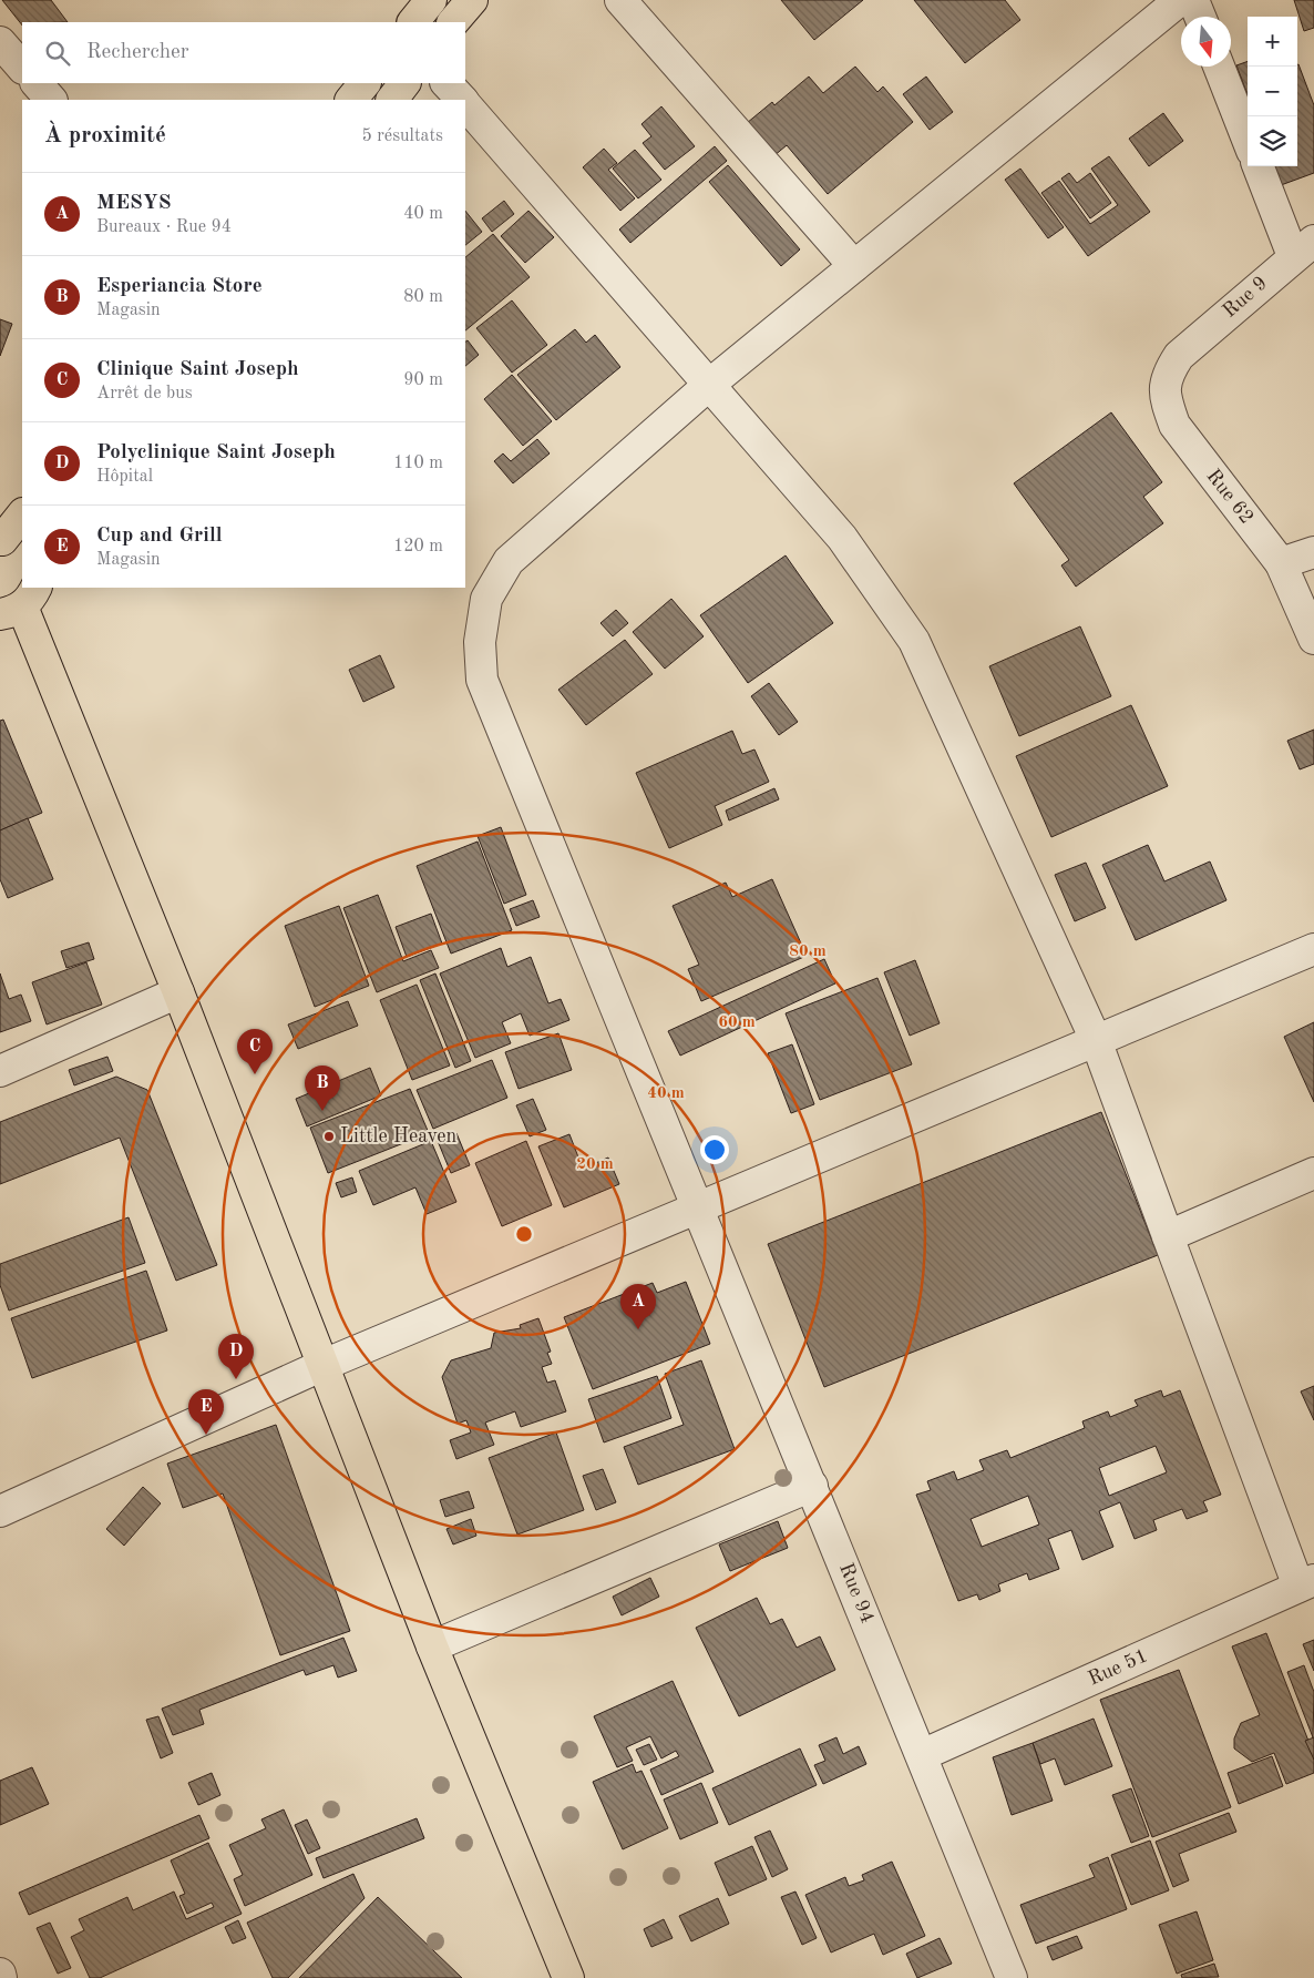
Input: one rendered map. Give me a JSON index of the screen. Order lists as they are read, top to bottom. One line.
{"streets":{"street":["Rue 9","Rue 62","Rue 94","Rue 51"]},"crossings":[["Rue 9","Rue 62"],["Rue 94","Rue 51"]],"places":["Little Heaven"],"north":"bottom","page":{"map_buttons":["+","−"],"search":"Rechercher","heading":["À proximité","5 résultats"],"list":[{"mark":"A","name":"MESYS","note":"Bureaux · Rue 94","value":"40 m"},{"mark":"B","name":"Esperiancia Store","note":"Magasin","value":"80 m"},{"mark":"C","name":"Clinique Saint Joseph","note":"Arrêt de bus","value":"90 m"},{"mark":"D","name":"Polyclinique Saint Joseph","note":"Hôpital","value":"110 m"},{"mark":"E","name":"Cup and Grill","note":"Magasin","value":"120 m"}],"pins":["C","B","A","D","E"]},"rings":["80 m","60 m","40 m","20 m"]}
